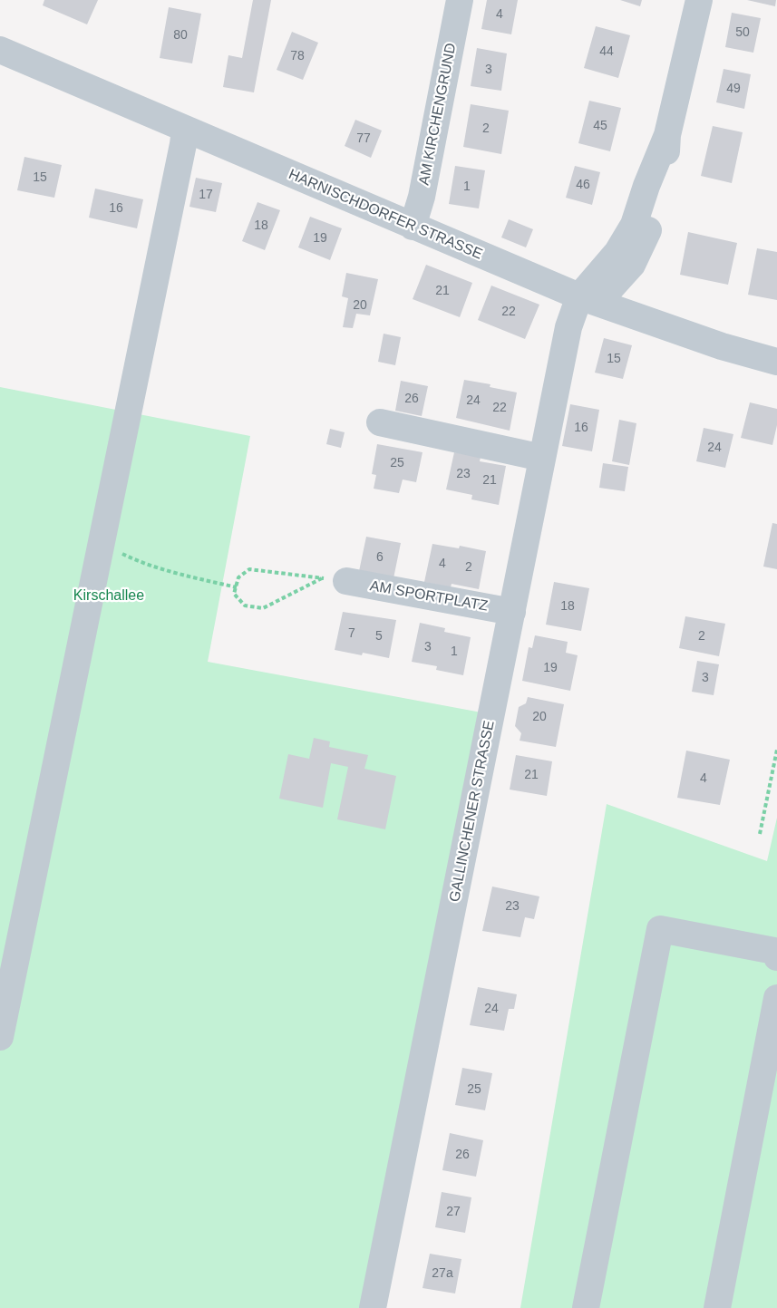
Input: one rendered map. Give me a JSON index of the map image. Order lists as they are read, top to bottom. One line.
{"streets":{"street":["AM KIRCHENGRUND","HARNISCHDORFER STRASSE","AM SPORTPLATZ","GALLINCHENER STRASSE"]},"crossings":[["AM KIRCHENGRUND","HARNISCHDORFER STRASSE"],["HARNISCHDORFER STRASSE","GALLINCHENER STRASSE"],["AM SPORTPLATZ","GALLINCHENER STRASSE"]],"parks":["Kirschallee"],"house_numbers":["4","50","80","44","78","3","49","45","2","77","15","46","1","17","16","18","19","21","20","22","15","26","24","22","16","24","25","23","21","6","4","2","18","7","5","2","3","1","19","3","20","21","4","23","24","25","26","27","27a"]}
